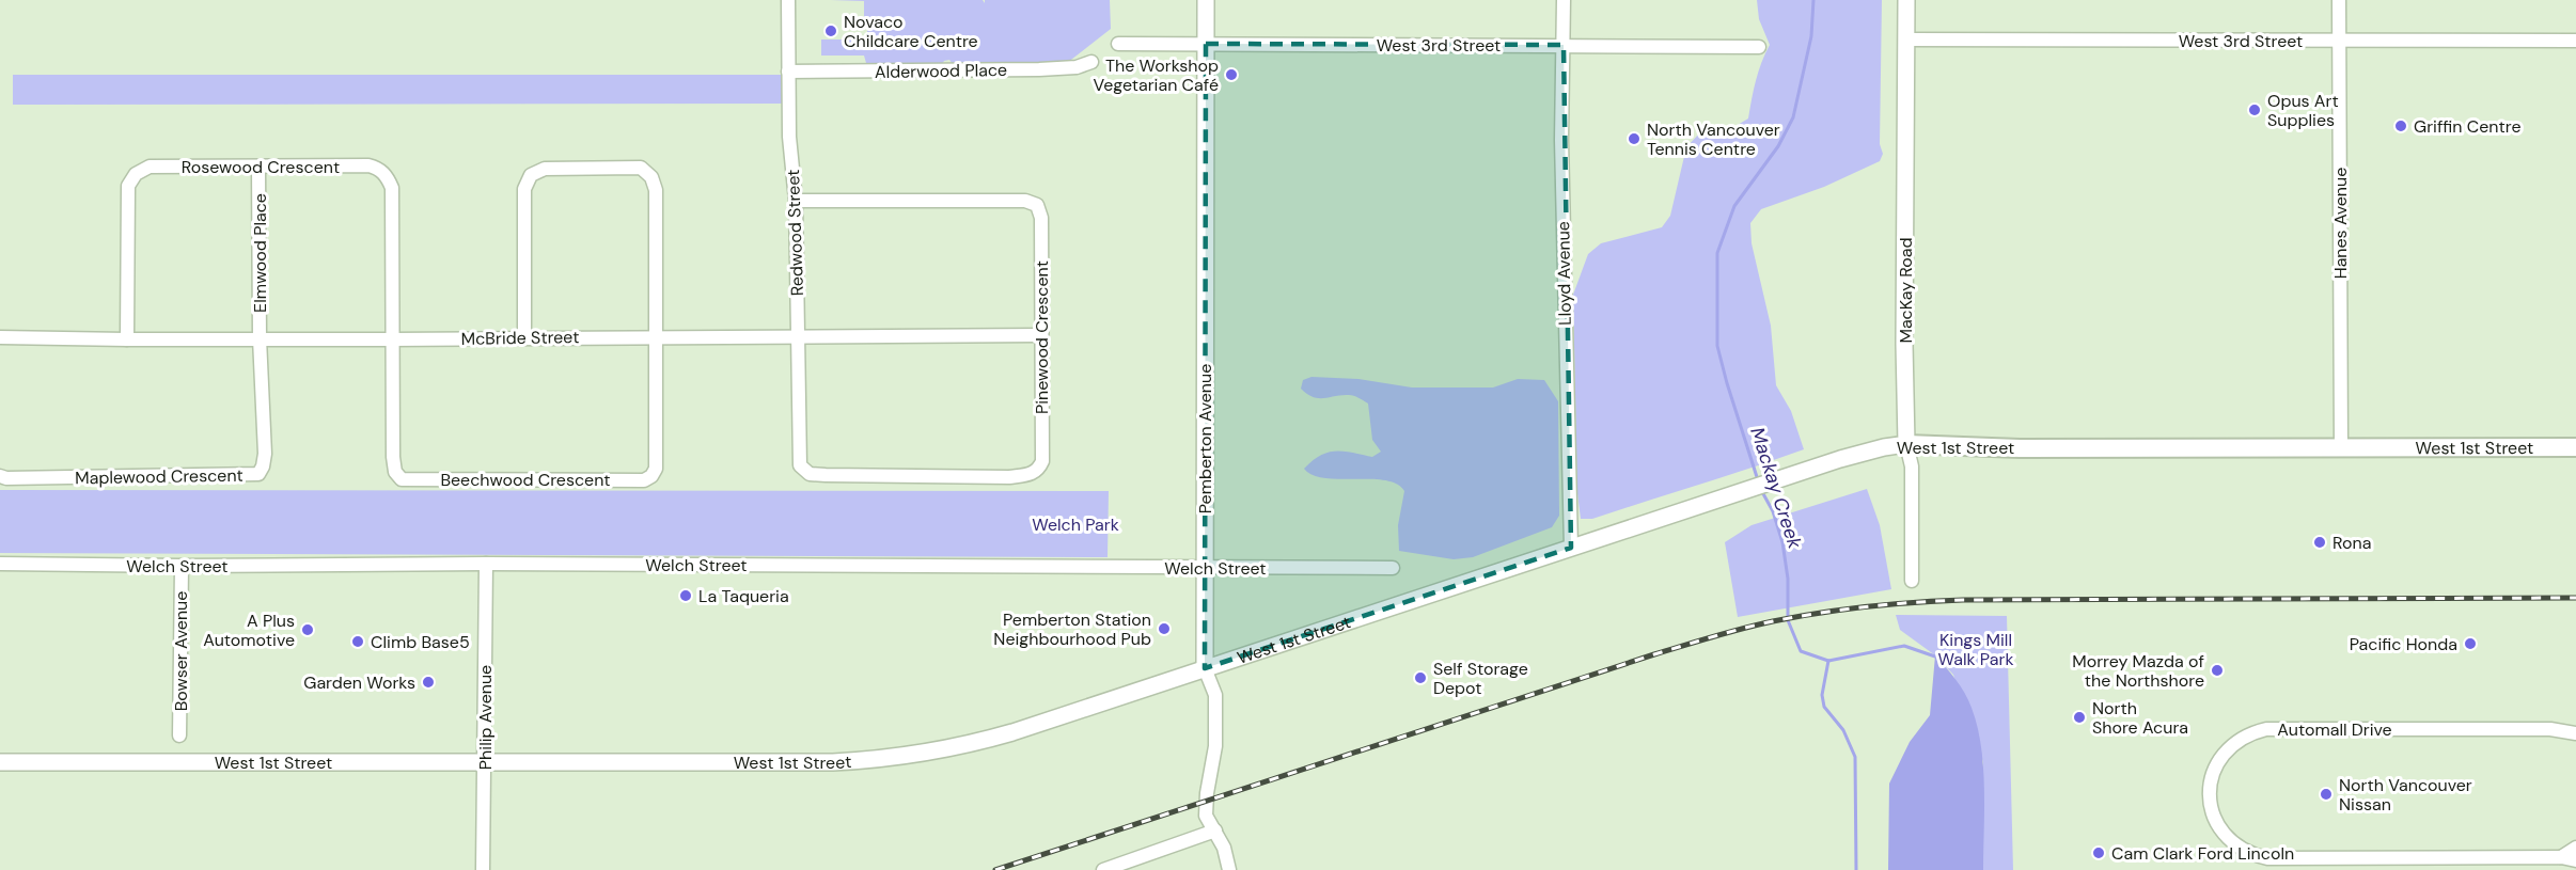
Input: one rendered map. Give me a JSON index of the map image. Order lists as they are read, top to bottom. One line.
{"streets":{"main road":["West 1st Street"],"street":["West 3rd Street","Alderwood Place","Rosewood Crescent","Hanes Avenue","Redwood Street","Elmwood Place","Lloyd Avenue","MacKay Road","McBride Street","Pinewood Crescent","Pemberton Avenue","Maplewood Crescent","Beechwood Crescent","Welch Street","Bowser Avenue","Philip Avenue","Automall Drive"]},"crossings":[["West 3rd Street","Hanes Avenue"],["West 3rd Street","Lloyd Avenue"],["West 3rd Street","MacKay Road"],["West 3rd Street","Pemberton Avenue"],["Alderwood Place","Redwood Street"],["Rosewood Crescent","Elmwood Place"],["Rosewood Crescent","McBride Street"],["Rosewood Crescent","Beechwood Crescent"],["Hanes Avenue","West 1st Street"],["Redwood Street","McBride Street"],["Redwood Street","Pinewood Crescent"],["Elmwood Place","McBride Street"],["Elmwood Place","Maplewood Crescent"],["Lloyd Avenue","West 1st Street"],["MacKay Road","West 1st Street"],["McBride Street","Pinewood Crescent"],["McBride Street","Maplewood Crescent"],["McBride Street","Beechwood Crescent"],["Pemberton Avenue","West 1st Street"],["Pemberton Avenue","Welch Street"],["West 1st Street","Philip Avenue"],["Welch Street","Bowser Avenue"],["Welch Street","Philip Avenue"]],"water":["Mackay Creek"],"parks":["Welch Park","Kings Mill Walk Park"],"places":["Novaco Childcare Centre","The Workshop Vegetarian Café","Opus Art Supplies","Griffin Centre","North Vancouver Tennis Centre","Rona","La Taqueria","Pemberton Station Neighbourhood Pub","A Plus Automotive","Climb Base5","Pacific Honda","Morrey Mazda of the Northshore","Self Storage Depot","Garden Works","North Shore Acura","North Vancouver Nissan","Cam Clark Ford Lincoln"]}
